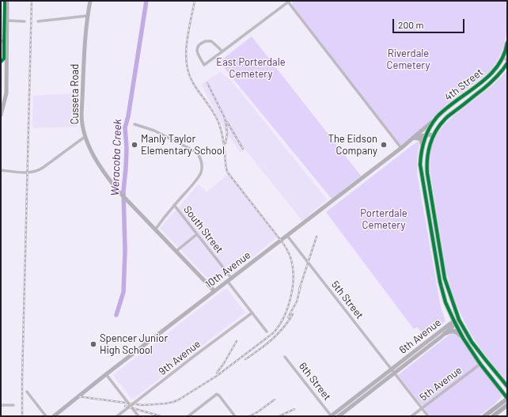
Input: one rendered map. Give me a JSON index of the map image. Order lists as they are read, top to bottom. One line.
{"streets":{"highway":["4th Street"],"main road":["Cusseta Road","10th Avenue","6th Avenue"],"street":["South Street","5th Street","9th Avenue","6th Street","5th Avenue"]},"crossings":[["4th Street","10th Avenue"],["4th Street","6th Avenue"],["4th Street","5th Avenue"],["Cusseta Road","10th Avenue"],["South Street","10th Avenue"],["10th Avenue","5th Street"],["5th Street","6th Avenue"],["5th Street","5th Avenue"],["6th Avenue","6th Street"]],"water":["Weracoba Creek"],"parks":["Riverdale Cemetery","East Porterdale Cemetery","Porterdale Cemetery"],"places":["Manly Taylor Elementary School","The Eidson Company","Spencer Junior High School"],"scale_bar":"200 m"}
